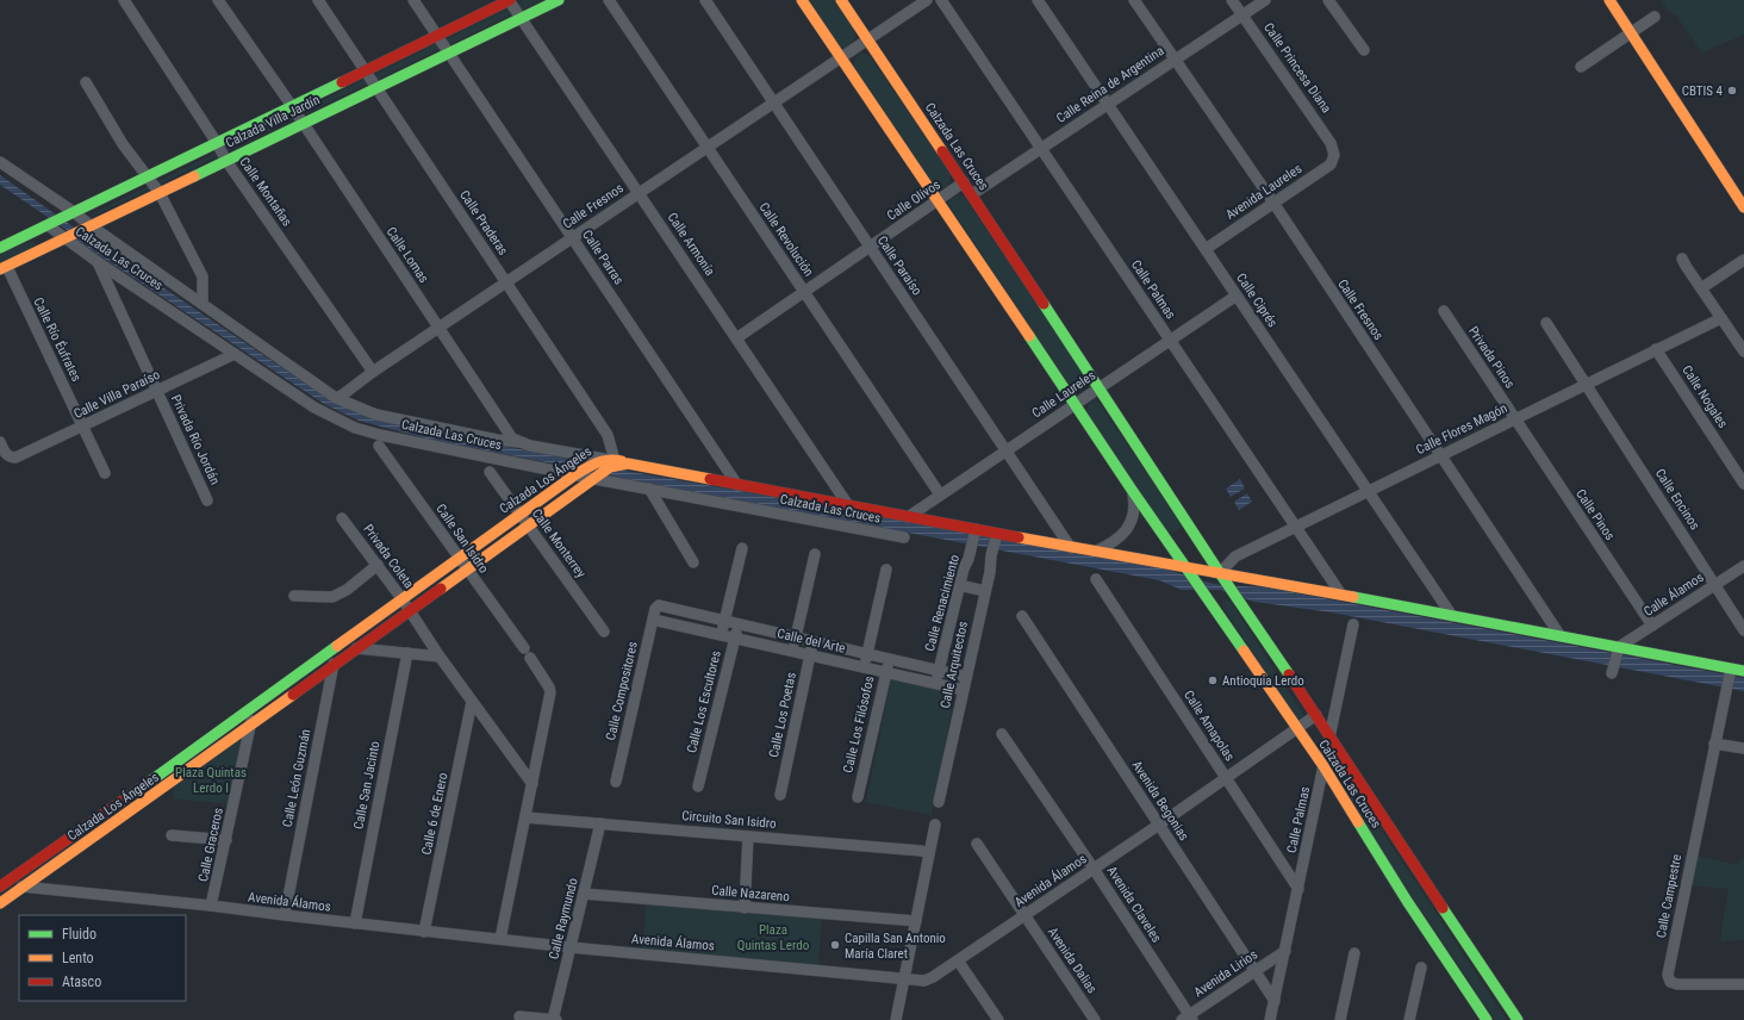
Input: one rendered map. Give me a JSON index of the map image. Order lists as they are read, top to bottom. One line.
{"streets":{"street":["Calle Princesa Diana","Calle Reina de Argentina","Calzada Villa Jardín","Calzada Las Cruces","Calle Montañas","Avenida Laureles","Calle Olivos","Calle Fresnos","Calle Praderas","Calle Revolución","Calle Armonía","Calle Lomas","Calle Parras","Calle Paraíso","Calle Palmas","Calle Ciprés","Calle Río Éufrates","Privada Pinos","Calle Villa Paraíso","Calle Laureles","Calle Nogales","Calle Flores Magón","Privada Río Jordán","Calzada Los Ángeles","Calle Encinos","Calle Pinos","Calle San Isidro","Calle Monterrey","Privada Coleta","Calle Álamos","Calle Renacimiento","Calle del Arte","Calle Arquitectos","Calle Compositores","Calle Los Escultores","Calle Los Poetas","Calle Los Filósofos","Calle Amapolas","Calle León Guzmán","Calle San Jacinto","Avenida Begonias","Calle 6 de Enero","Circuito San Isidro","Calle Graceros","Avenida Álamos","Calle Nazareno","Calle Campestre","Avenida Claveles","Calle Raymundo","Avenida Dalias","Avenida Lirios"]},"crossings":[["Calle Princesa Diana","Calle Reina de Argentina"],["Calle Princesa Diana","Avenida Laureles"],["Calle Reina de Argentina","Calzada Las Cruces"],["Calle Reina de Argentina","Calle Fresnos"],["Calle Reina de Argentina","Calle Palmas"],["Calle Reina de Argentina","Calle Ciprés"],["Calzada Villa Jardín","Calzada Las Cruces"],["Calzada Villa Jardín","Calle Montañas"],["Calzada Villa Jardín","Calle Praderas"],["Calzada Villa Jardín","Calle Armonía"],["Calzada Villa Jardín","Calle Lomas"],["Calzada Villa Jardín","Calle Parras"],["Calzada Villa Jardín","Calle Río Éufrates"],["Calzada Las Cruces","Calle Olivos"],["Calzada Las Cruces","Calle Fresnos"],["Calzada Las Cruces","Calle Praderas"],["Calzada Las Cruces","Calle Armonía"],["Calzada Las Cruces","Calle Lomas"],["Calzada Las Cruces","Calle Parras"],["Calzada Las Cruces","Calle Paraíso"],["Calzada Las Cruces","Calle Palmas"],["Calzada Las Cruces","Calle Ciprés"],["Calzada Las Cruces","Calle Villa Paraíso"],["Calzada Las Cruces","Calle Laureles"],["Calzada Las Cruces","Calle Flores Magón"],["Calzada Las Cruces","Privada Río Jordán"],["Calzada Las Cruces","Calzada Los Ángeles"],["Calzada Las Cruces","Calle Álamos"],["Calzada Las Cruces","Calle Renacimiento"],["Calzada Las Cruces","Calle Arquitectos"],["Calzada Las Cruces","Avenida Álamos"],["Calzada Las Cruces","Calle Campestre"],["Calle Montañas","Calle Fresnos"],["Avenida Laureles","Calle Fresnos"],["Avenida Laureles","Calle Ciprés"],["Calle Olivos","Calle Revolución"],["Calle Olivos","Calle Armonía"],["Calle Olivos","Calle Paraíso"],["Calle Fresnos","Calle Praderas"],["Calle Fresnos","Calle Revolución"],["Calle Fresnos","Calle Armonía"],["Calle Fresnos","Calle Lomas"],["Calle Fresnos","Calle Parras"],["Calle Fresnos","Calle Paraíso"],["Calle Fresnos","Calle Flores Magón"],["Calle Praderas","Calzada Los Ángeles"],["Calle Revolución","Calle Laureles"],["Calle Paraíso","Calle Laureles"],["Calle Palmas","Calle Laureles"],["Calle Palmas","Calle Flores Magón"],["Calle Palmas","Calle Amapolas"],["Calle Palmas","Avenida Begonias"],["Calle Palmas","Avenida Lirios"],["Calle Ciprés","Calle Laureles"],["Calle Ciprés","Calle Flores Magón"],["Calle Río Éufrates","Calle Villa Paraíso"],["Privada Pinos","Calle Flores Magón"],["Privada Pinos","Calle Pinos"],["Calle Villa Paraíso","Privada Río Jordán"],["Calle Nogales","Calle Flores Magón"],["Calle Flores Magón","Calle Encinos"],["Calle Flores Magón","Calle Pinos"],["Calzada Los Ángeles","Calle San Isidro"],["Calzada Los Ángeles","Calle Monterrey"],["Calzada Los Ángeles","Privada Coleta"],["Calzada Los Ángeles","Calle León Guzmán"],["Calzada Los Ángeles","Calle Graceros"],["Calzada Los Ángeles","Avenida Álamos"],["Calle Encinos","Calle Álamos"],["Calle Pinos","Calle Álamos"],["Calle Renacimiento","Calle del Arte"],["Calle del Arte","Calle Arquitectos"],["Calle del Arte","Calle Compositores"],["Calle del Arte","Calle Los Escultores"],["Calle del Arte","Calle Los Poetas"],["Calle del Arte","Calle Los Filósofos"],["Calle Amapolas","Avenida Álamos"],["Calle León Guzmán","Avenida Álamos"],["Calle San Jacinto","Avenida Álamos"],["Avenida Begonias","Avenida Álamos"],["Avenida Begonias","Avenida Lirios"],["Calle 6 de Enero","Avenida Álamos"],["Circuito San Isidro","Calle Raymundo"],["Calle Graceros","Avenida Álamos"],["Avenida Álamos","Avenida Claveles"],["Avenida Álamos","Calle Raymundo"],["Avenida Álamos","Avenida Dalias"],["Calle Nazareno","Calle Raymundo"],["Avenida Claveles","Avenida Lirios"]],"parks":["Plaza Quintas Lerdo I","Plaza Quintas Lerdo"],"places":["CBTIS 4","Antioquia Lerdo","Capilla San Antonio María Claret"],"legend":["Fluido","Lento","Atasco"]}
